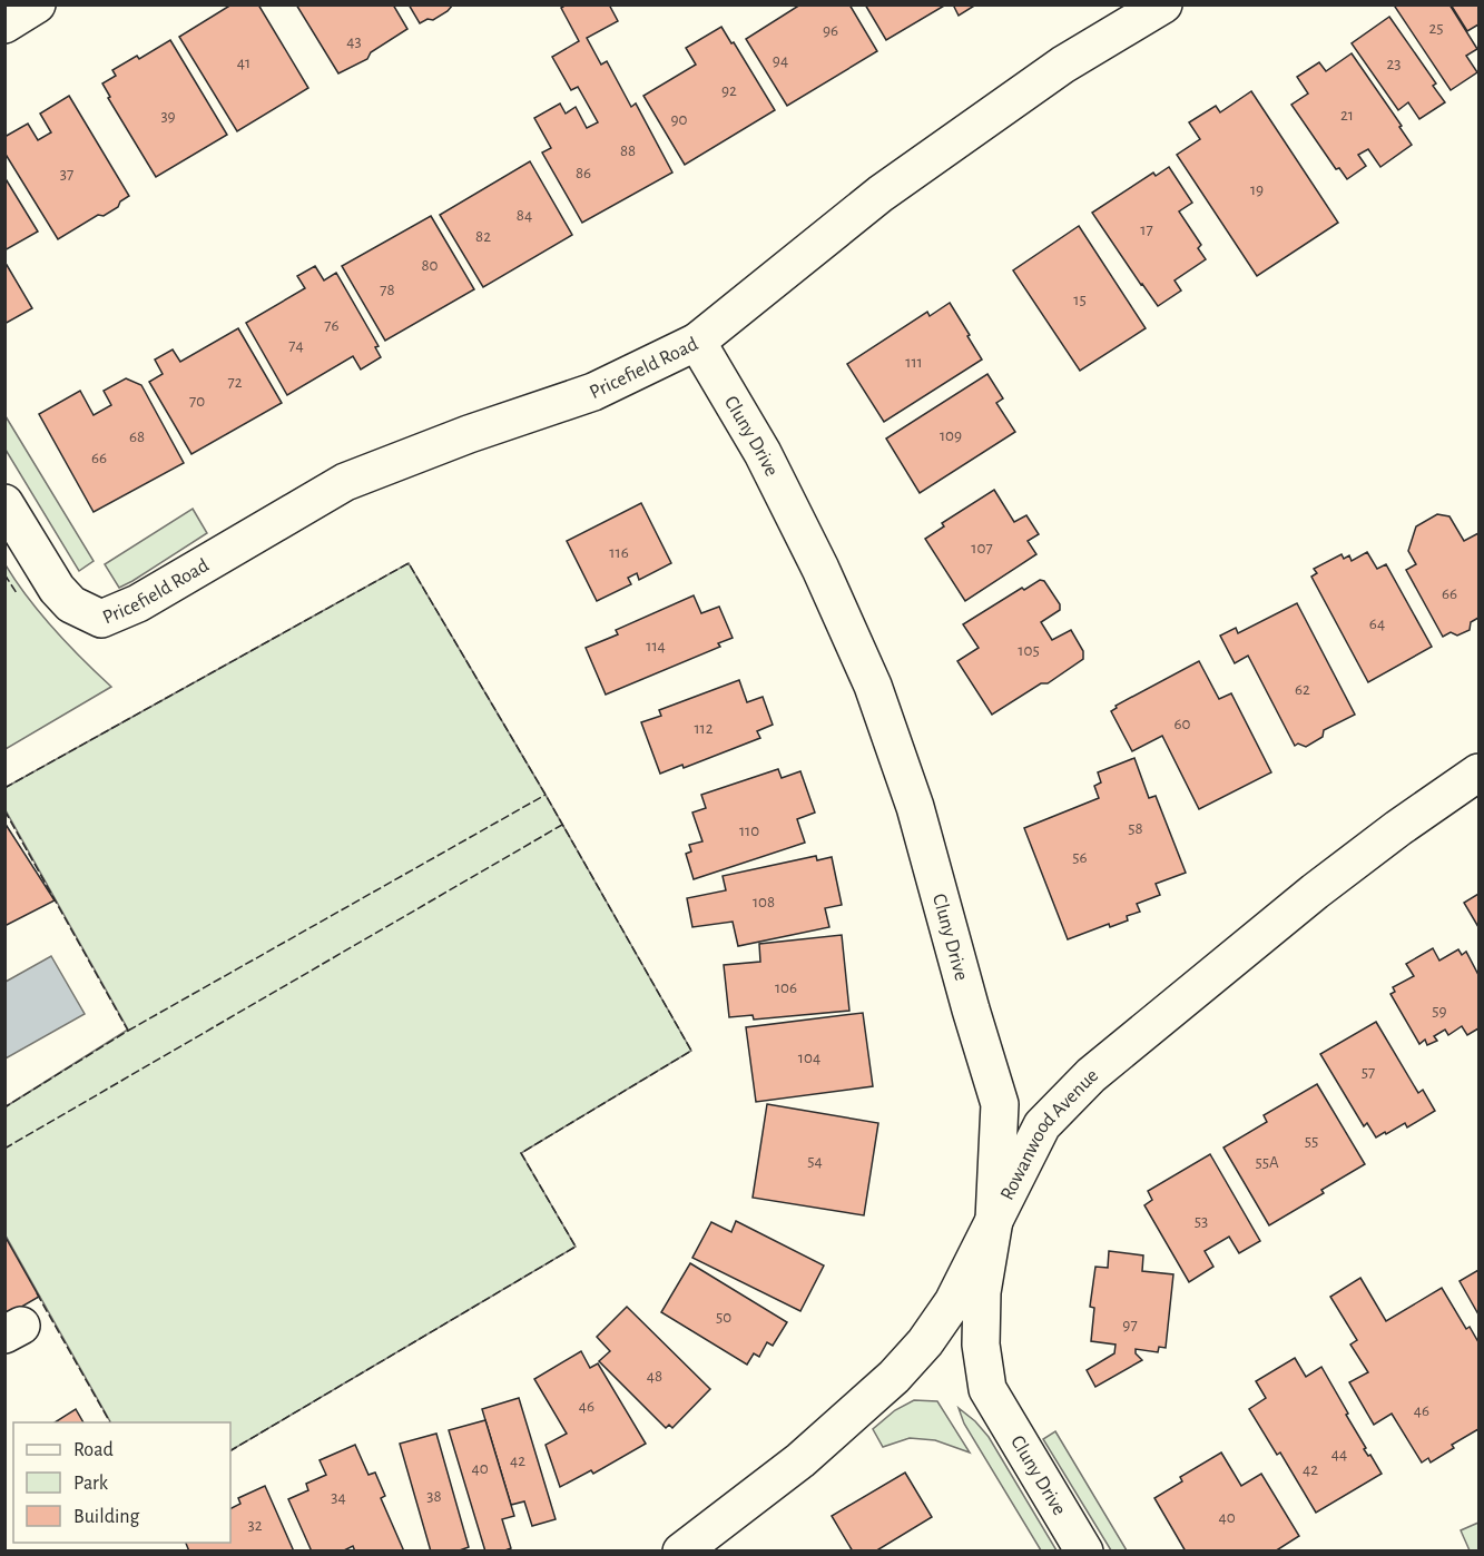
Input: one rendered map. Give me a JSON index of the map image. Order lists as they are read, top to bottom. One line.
{"streets":{"street":["Pricefield Road","Cluny Drive","Rowanwood Avenue"]},"crossings":[["Pricefield Road","Cluny Drive"],["Cluny Drive","Rowanwood Avenue"]],"house_numbers":["25","96","43","94","41","23","92","21","39","90","88","86","37","19","84","17","82","80","78","15","76","74","111","72","70","109","68","66","107","116","66","64","114","105","62","60","112","58","110","56","108","106","59","104","57","55","54","55A","53","50","97","48","46","46","44","42","40","42","38","34","40","32"],"legend":["Road","Park","Building"]}
